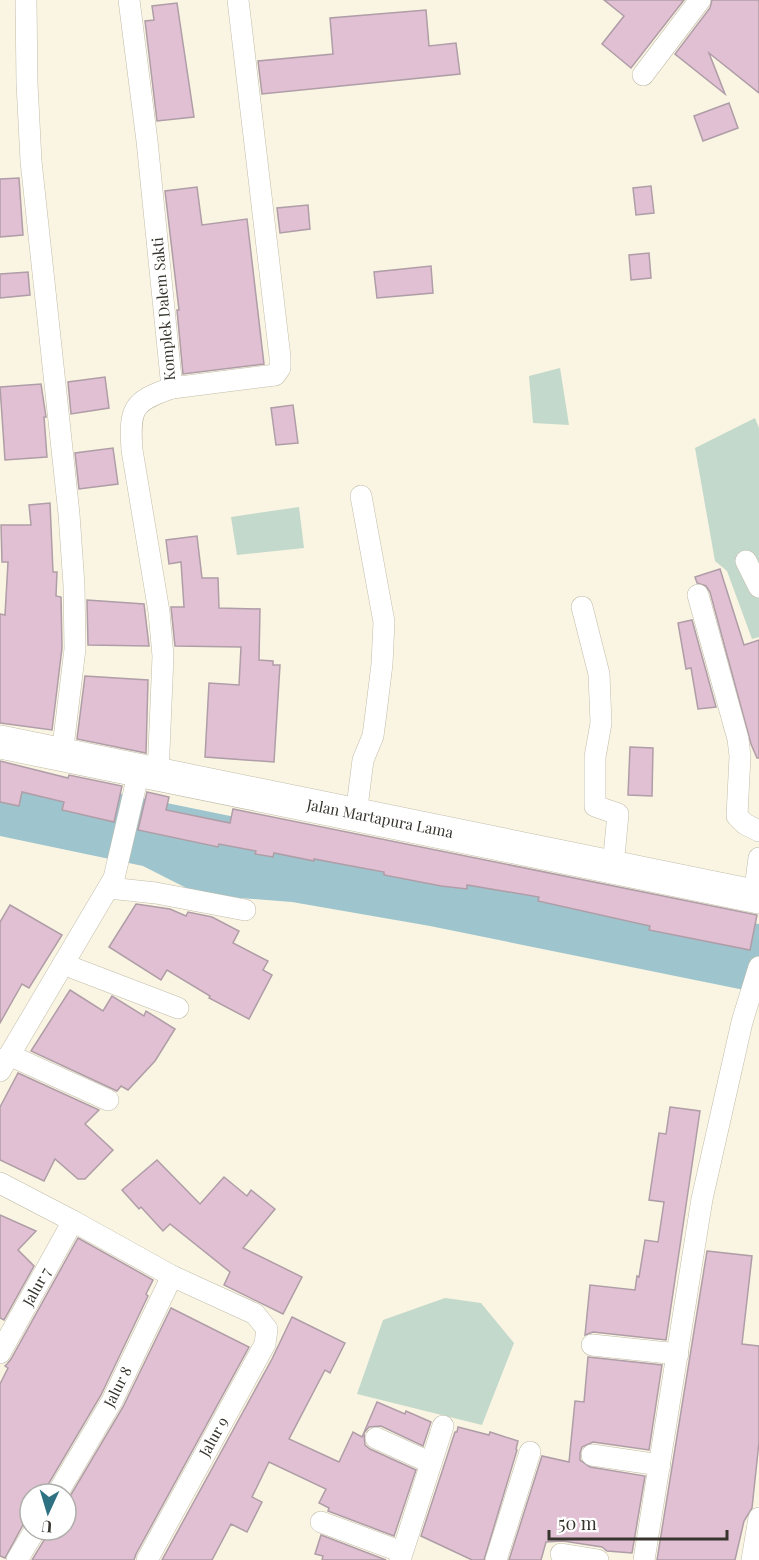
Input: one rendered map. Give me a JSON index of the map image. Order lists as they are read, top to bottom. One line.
{"streets":{"main road":["Jalan Martapura Lama"],"street":["Komplek Dalem Sakti","Jalur 7","Jalur 8","Jalur 9"]},"crossings":[["Komplek Dalem Sakti","Jalan Martapura Lama"],["Jalur 8","Jalur 9"]],"scale_bar":"50 m","north":"bottom"}
